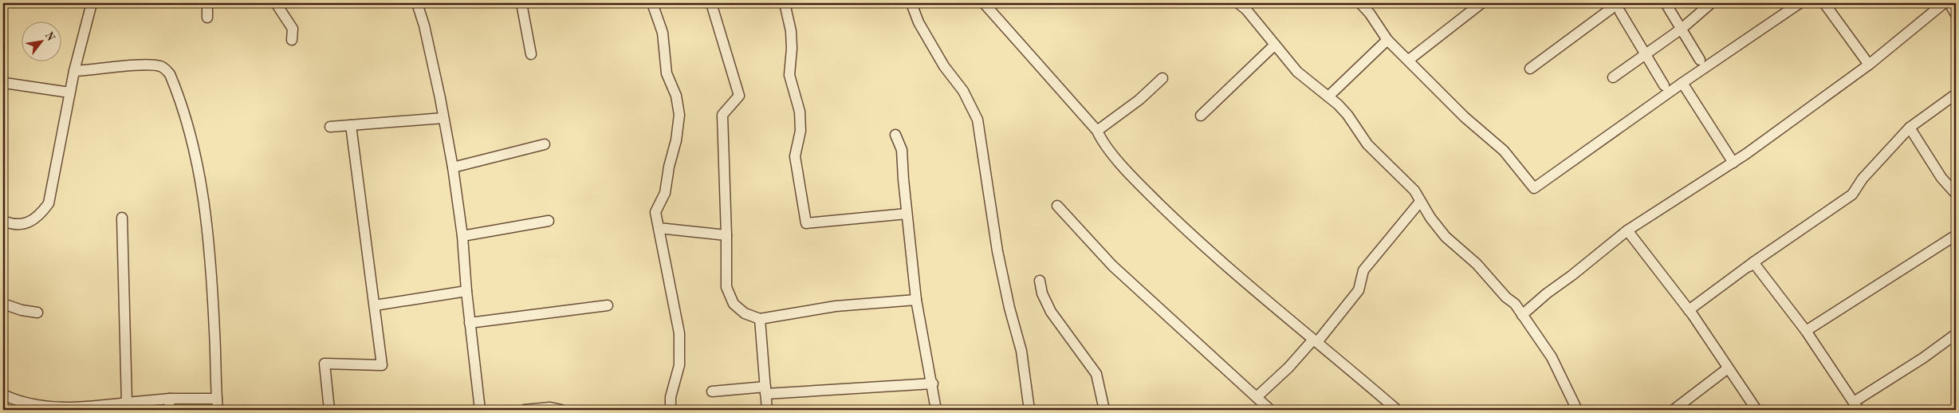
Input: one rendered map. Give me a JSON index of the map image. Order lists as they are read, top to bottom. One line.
{"north":"top right"}
